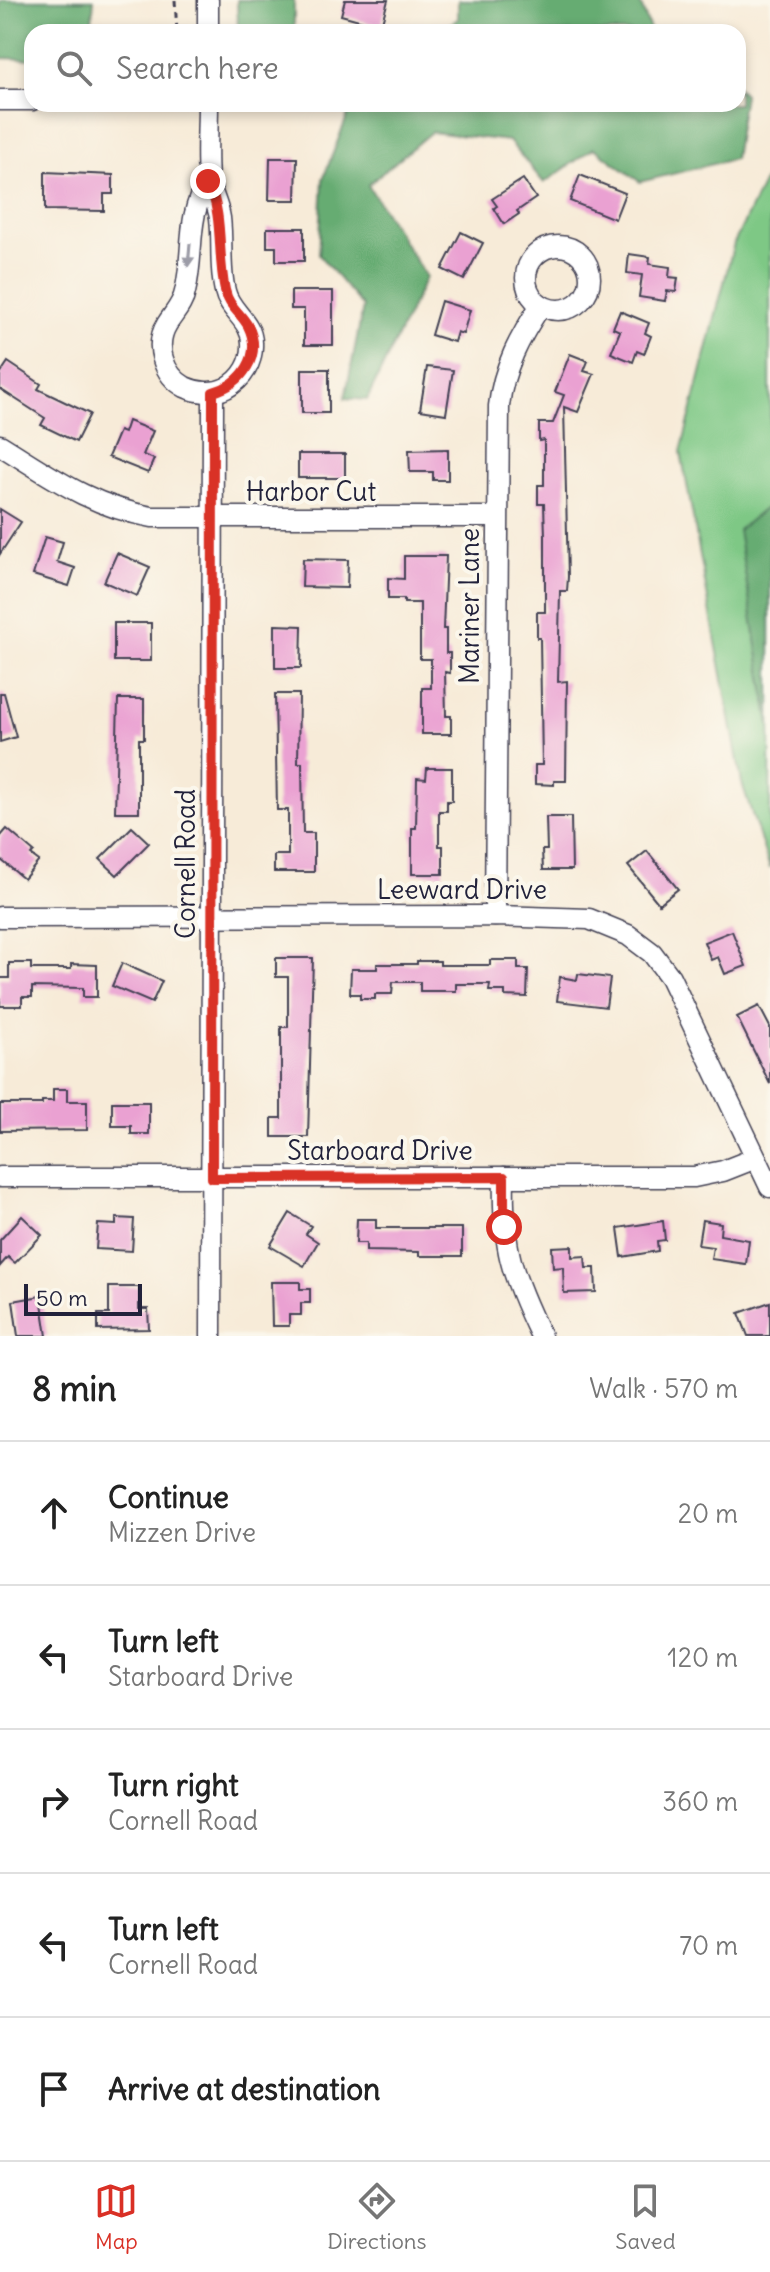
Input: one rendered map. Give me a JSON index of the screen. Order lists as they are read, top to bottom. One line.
{"streets":{"street":["Harbor Cut","Mariner Lane","Cornell Road","Leeward Drive","Starboard Drive"]},"crossings":[["Harbor Cut","Mariner Lane"],["Harbor Cut","Cornell Road"],["Mariner Lane","Leeward Drive"],["Cornell Road","Leeward Drive"],["Cornell Road","Starboard Drive"],["Leeward Drive","Starboard Drive"]],"scale_bar":"50 m","page":{"search":"Search here","scale":"50 m","heading":["8 min","Walk · 570 m"],"list":[["Continue","Mizzen Drive","20 m"],["Turn left","Starboard Drive","120 m"],["Turn right","Cornell Road","360 m"],["Turn left","Cornell Road","70 m"],"Arrive at destination"],"nav":["Map","Directions","Saved"]}}
